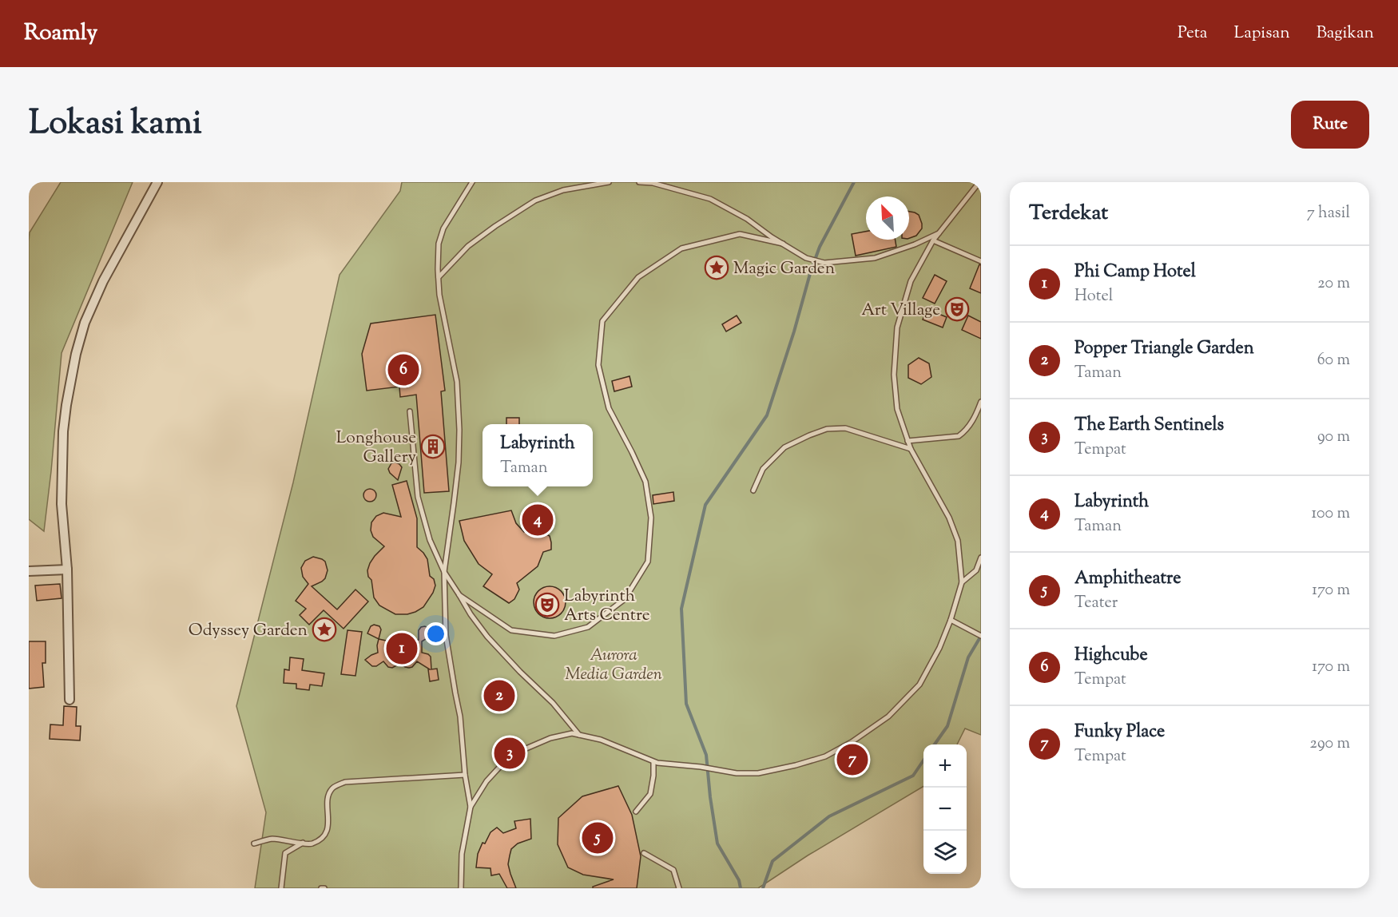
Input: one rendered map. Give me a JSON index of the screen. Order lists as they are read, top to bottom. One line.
{"parks":["Aurora Media Garden"],"places":{"place":["Magic Garden","Odyssey Garden"],"theatre":["Art Village","Labyrinth Arts Centre"],"building":["Longhouse Gallery"]},"north":"top left","page":{"header":"Roamly","nav":["Peta","Lapisan","Bagikan"],"title":"Lokasi kami","buttons":"Rute","heading":["Terdekat","7 hasil"],"list":[{"mark":"1","name":"Phi Camp Hotel","note":"Hotel","value":"20 m"},{"mark":"2","name":"Popper Triangle Garden","note":"Taman","value":"60 m"},{"mark":"3","name":"The Earth Sentinels","note":"Tempat","value":"90 m"},{"mark":"4","name":"Labyrinth","note":"Taman","value":"100 m"},{"mark":"5","name":"Amphitheatre","note":"Teater","value":"170 m"},{"mark":"6","name":"Highcube","note":"Tempat","value":"170 m"},{"mark":"7","name":"Funky Place","note":"Tempat","value":"290 m"}],"pins":["6","4","1","2","3","7","5"],"popup":["Labyrinth","Taman"],"map_buttons":["+","−"]}}
